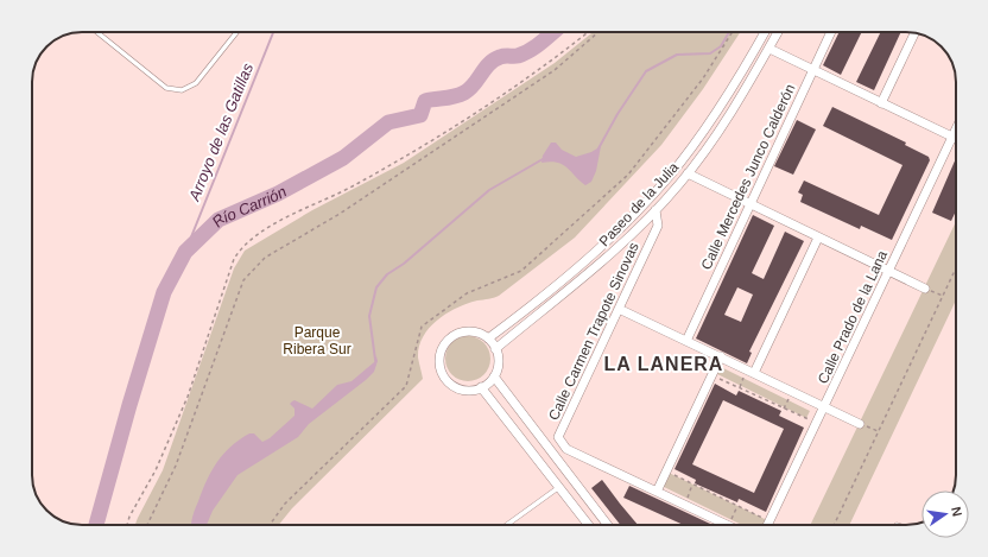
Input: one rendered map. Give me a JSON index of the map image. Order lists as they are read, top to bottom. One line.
{"streets":{"street":["Calle Mercedes Junco Calderón","Paseo de la Julia","Calle Prado de la Lana","Calle Carmen Trapote Sinovas"]},"crossings":[["Paseo de la Julia","Calle Carmen Trapote Sinovas"]],"districts":["LA LANERA"],"water":["Arroyo de las Gatillas","Río Carrión"],"parks":["Parque Ribera Sur"],"north":"right"}
